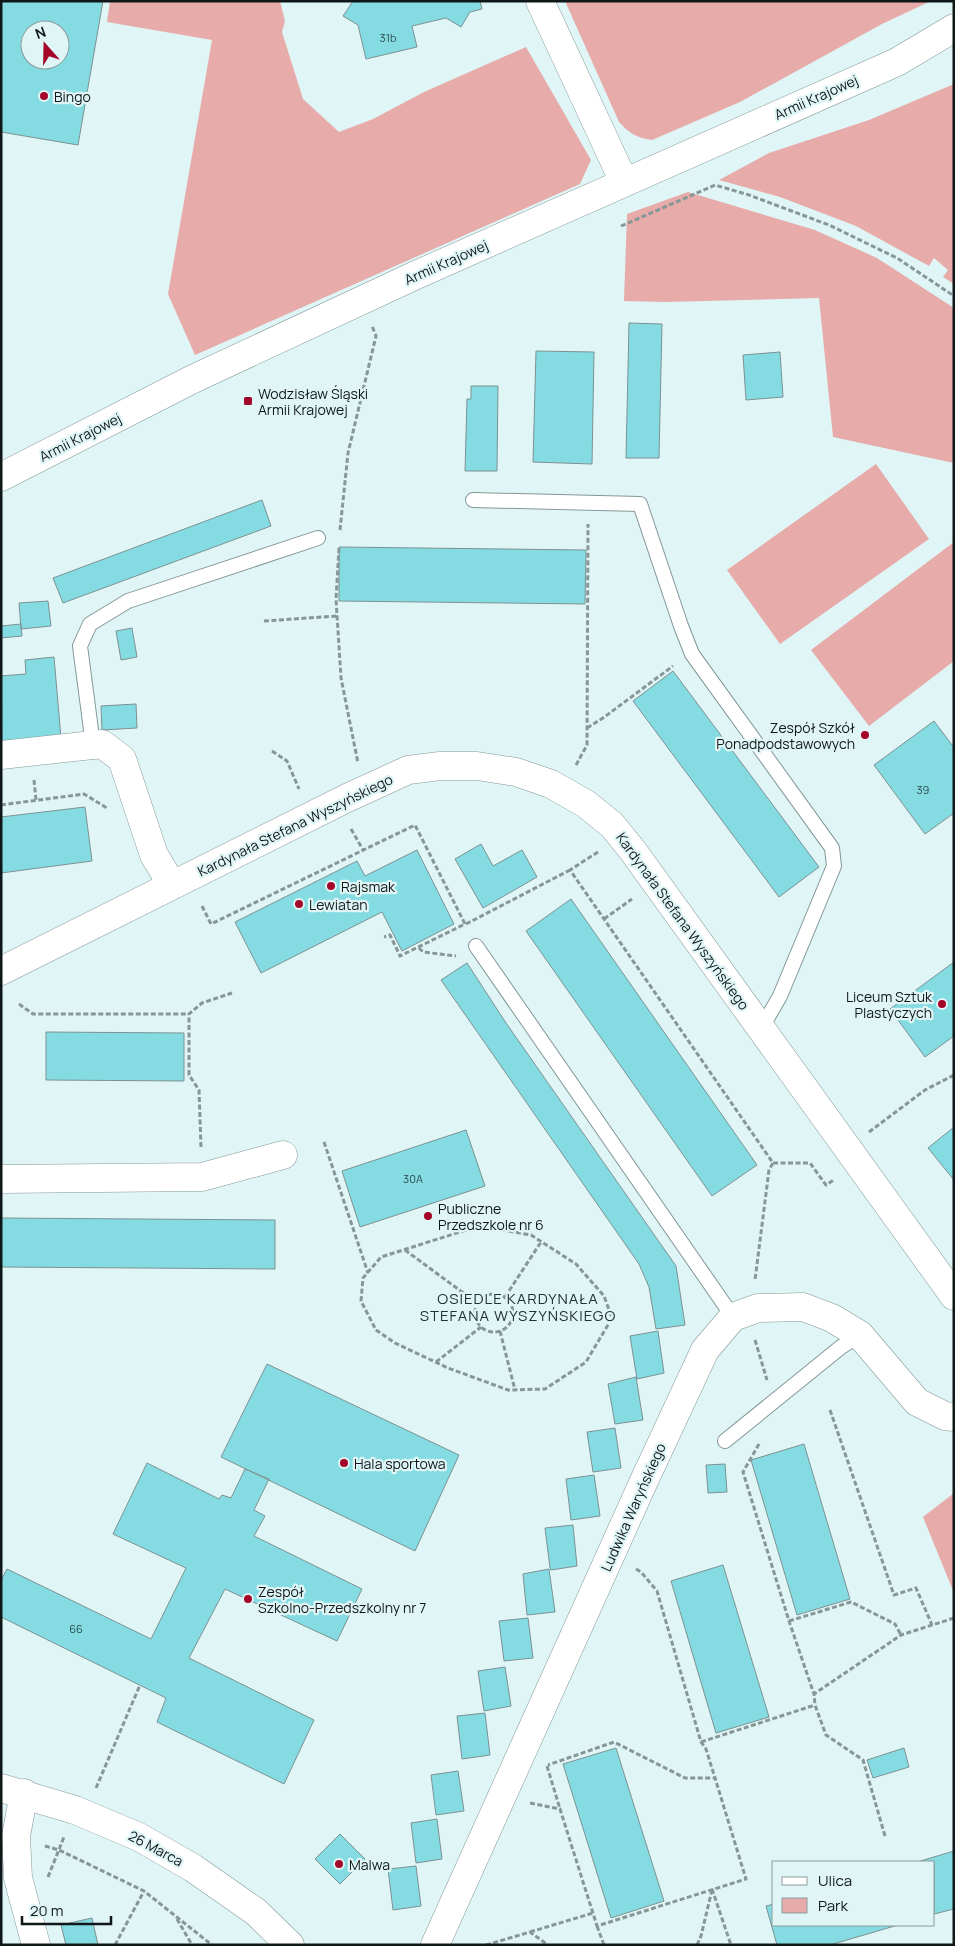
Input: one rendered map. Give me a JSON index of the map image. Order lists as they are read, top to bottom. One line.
{"streets":{"street":["Armii Krajowej","Kardynała Stefana Wyszyńskiego","Ludwika Waryńskiego","26 Marca"]},"districts":["OSIEDLE KARDYNAŁA STEFANA WYSZYŃSKIEGO"],"places":{"other":["Bingo","Zespół Szkół Ponadpodstawowych","Rajsmak","Lewiatan","Liceum Sztuk Plastyczych","Publiczne Przedszkole nr 6","Hala sportowa","Zespół Szkolno-Przedszkolny nr 7","Malwa"],"transit":["Wodzisław Śląski Armii Krajowej"]},"house_numbers":["31b","39","30A","66"],"legend":["Ulica","Park"],"scale_bar":"20 m","north":"top"}
